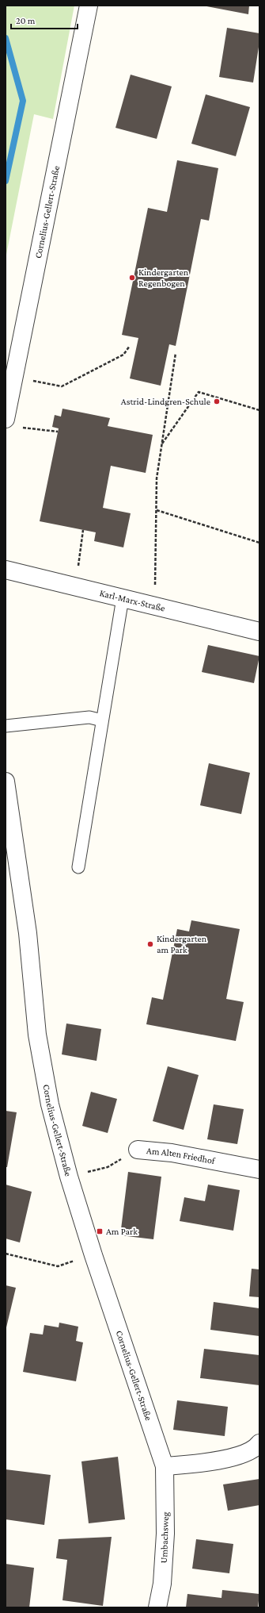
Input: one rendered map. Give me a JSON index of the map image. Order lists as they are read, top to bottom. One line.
{"streets":{"street":["Cornelius-Gellert-Straße","Karl-Marx-Straße","Am Alten Friedhof","Umbachsweg"]},"crossings":[["Cornelius-Gellert-Straße","Am Alten Friedhof"],["Cornelius-Gellert-Straße","Umbachsweg"]],"places":{"other":["Kindergarten Regenbogen","Astrid-Lindgren-Schule","Kindergarten am Park"],"transit":["Am Park"]},"scale_bar":"20 m"}
